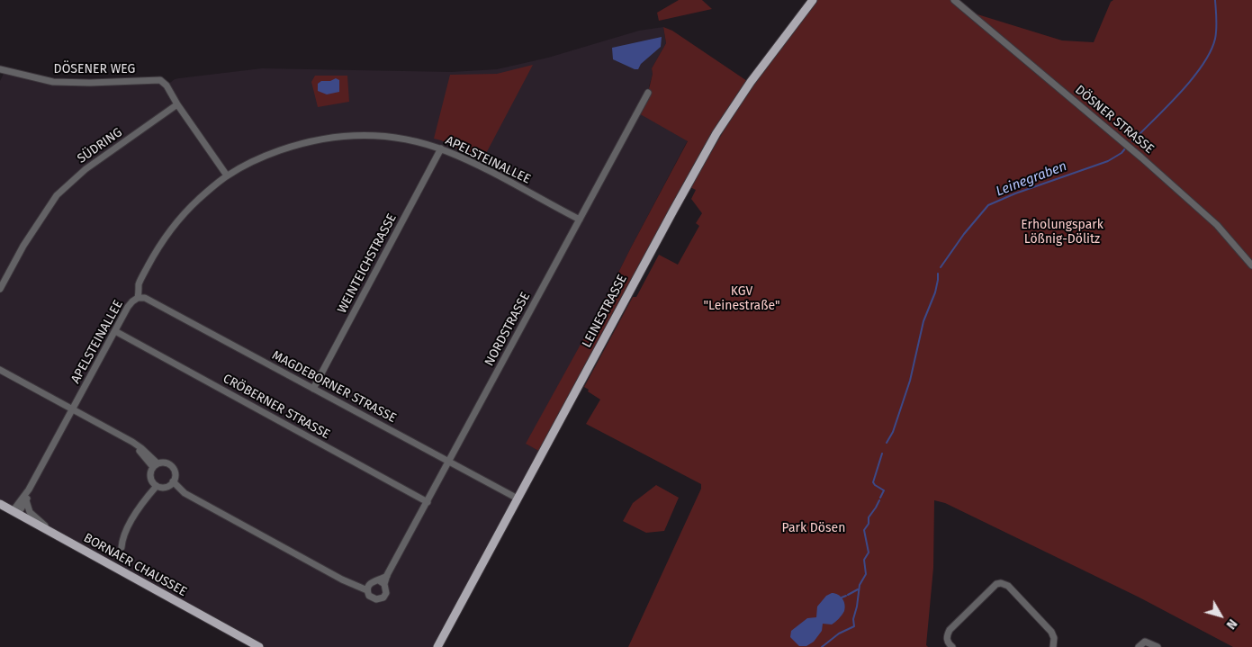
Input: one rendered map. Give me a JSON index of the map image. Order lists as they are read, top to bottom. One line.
{"streets":{"main road":["LEINESTRASSE","BORNAER CHAUSSEE"],"street":["DÖSENER WEG","DÖSNER STRASSE","SÜDRING","APELSTEINALLEE","WEINTEICHSTRASSE","NORDSTRASSE","MAGDEBORNER STRASSE","CRÖBERNER STRASSE"]},"crossings":[["DÖSENER WEG","SÜDRING"],["APELSTEINALLEE","WEINTEICHSTRASSE"],["APELSTEINALLEE","NORDSTRASSE"],["APELSTEINALLEE","MAGDEBORNER STRASSE"],["APELSTEINALLEE","CRÖBERNER STRASSE"],["APELSTEINALLEE","BORNAER CHAUSSEE"],["WEINTEICHSTRASSE","MAGDEBORNER STRASSE"],["LEINESTRASSE","MAGDEBORNER STRASSE"],["NORDSTRASSE","MAGDEBORNER STRASSE"],["NORDSTRASSE","CRÖBERNER STRASSE"]],"water":["Leinegraben"],"parks":["Erholungspark Lößnig-Dölitz","KGV \"Leinestraße\"","Park Dösen"],"north":"bottom right"}
